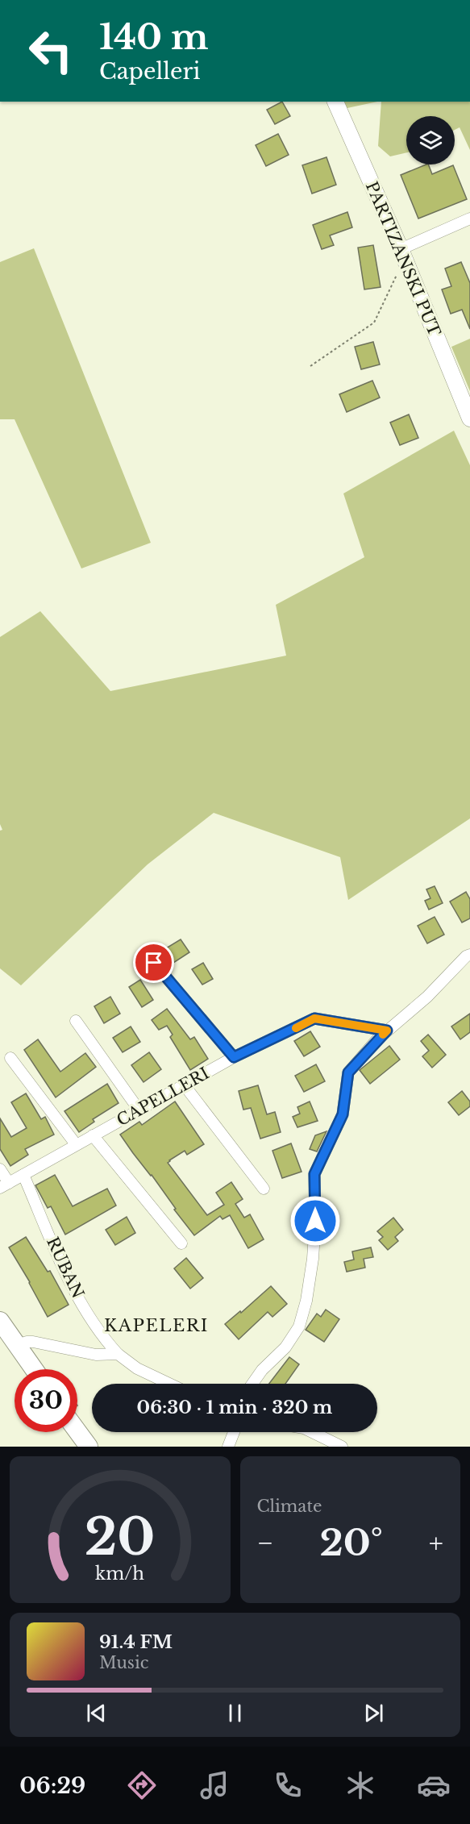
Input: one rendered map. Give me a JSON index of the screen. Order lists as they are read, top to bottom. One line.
{"streets":{"street":["PARTIZANSKI PUT","CAPELLERI","RUBAN"]},"crossings":[["CAPELLERI","RUBAN"]],"districts":["KAPELERI"],"page":{"turn":["140 m","Capelleri"],"limit":"30","trip":"06:30 · 1 min · 320 m","tile":"Climate","heat":["−","20°","+"],"song":["91.4 FM","Music"],"tabs":"06:29","gauge":["20","km/h"]}}
